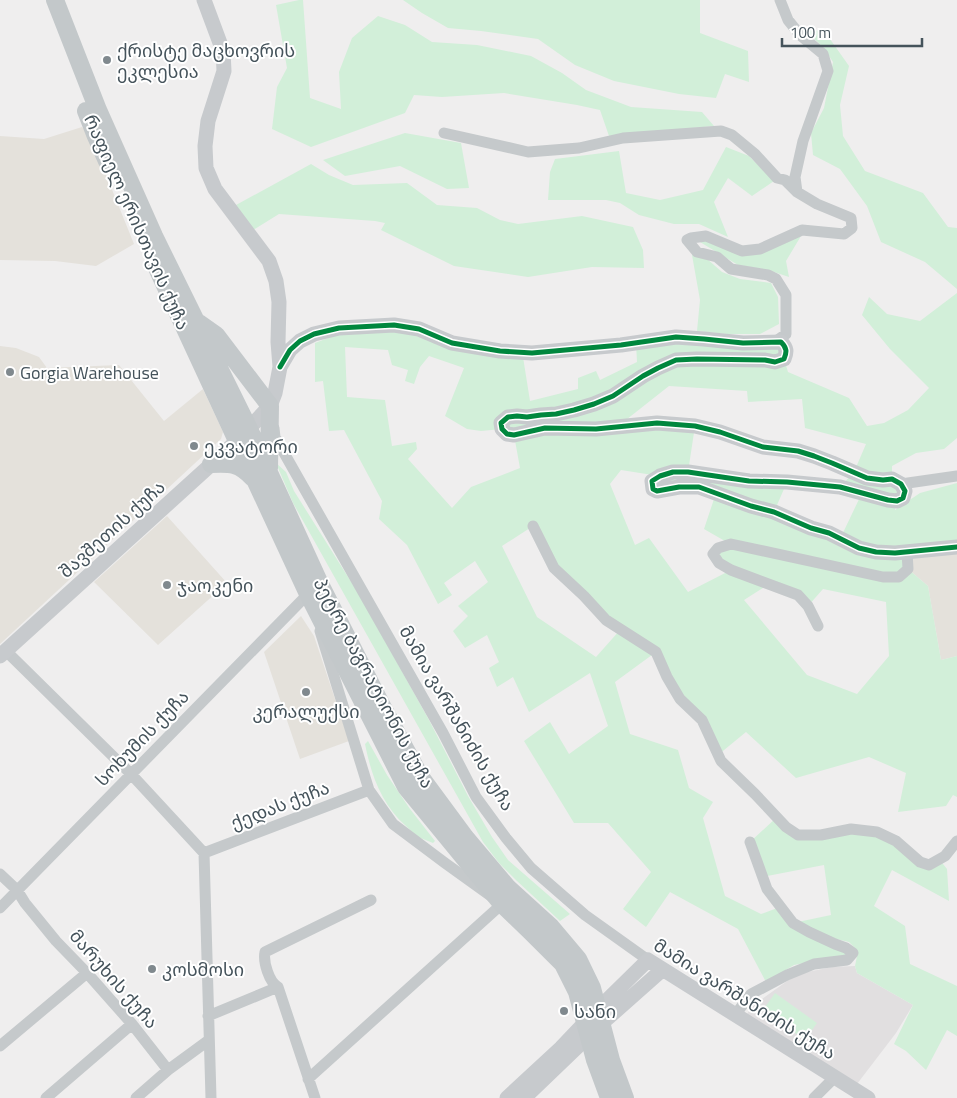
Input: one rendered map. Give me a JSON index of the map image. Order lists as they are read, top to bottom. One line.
{"streets":{"main road":["რაფიელ ერისთავის ქუჩა","პეტრე ბაგრატიონის ქუჩა"],"street":["შავშეთის ქუჩა","მამია ვარშანიძის ქუჩა","სოხუმის ქუჩა","ქედას ქუჩა","მარუხის ქუჩა"]},"crossings":[["რაფიელ ერისთავის ქუჩა","შავშეთის ქუჩა"],["რაფიელ ერისთავის ქუჩა","პეტრე ბაგრატიონის ქუჩა"],["შავშეთის ქუჩა","პეტრე ბაგრატიონის ქუჩა"],["შავშეთის ქუჩა","მამია ვარშანიძის ქუჩა"],["პეტრე ბაგრატიონის ქუჩა","სოხუმის ქუჩა"],["პეტრე ბაგრატიონის ქუჩა","ქედას ქუჩა"],["სოხუმის ქუჩა","მარუხის ქუჩა"]],"places":["ქრისტე მაცხოვრის ეკლესია","Gorgia Warehouse","ეკვატორი","ჯაოკენი","კერალუქსი","კოსმოსი","სანი"],"scale_bar":"100 m"}
